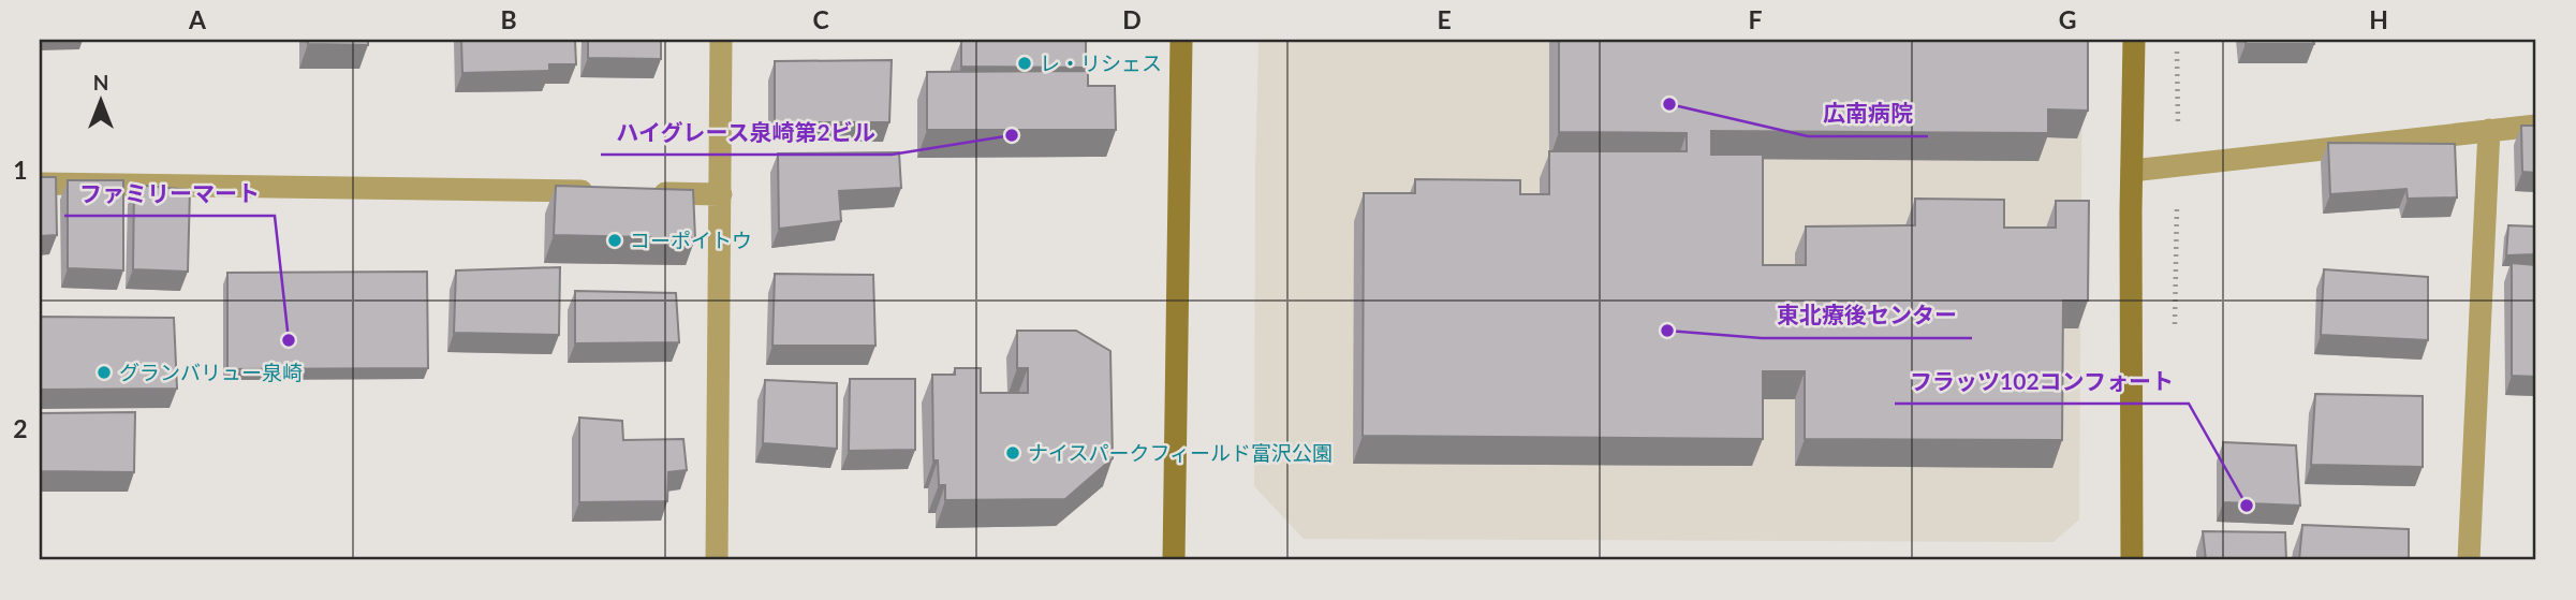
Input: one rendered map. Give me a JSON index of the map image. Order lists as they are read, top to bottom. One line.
{"places":["レ・リシェス","広南病院","ハイグレース泉崎第2ビル","コーポイトウ","東北療後センター","ファミリーマート","グランバリュー泉崎","ナイスパークフィールド富沢公園","フラッツ102コンフォート"],"north":"top","grid":{"columns":["A","B","C","D","E","F","G","H"],"rows":["1","2"]}}
